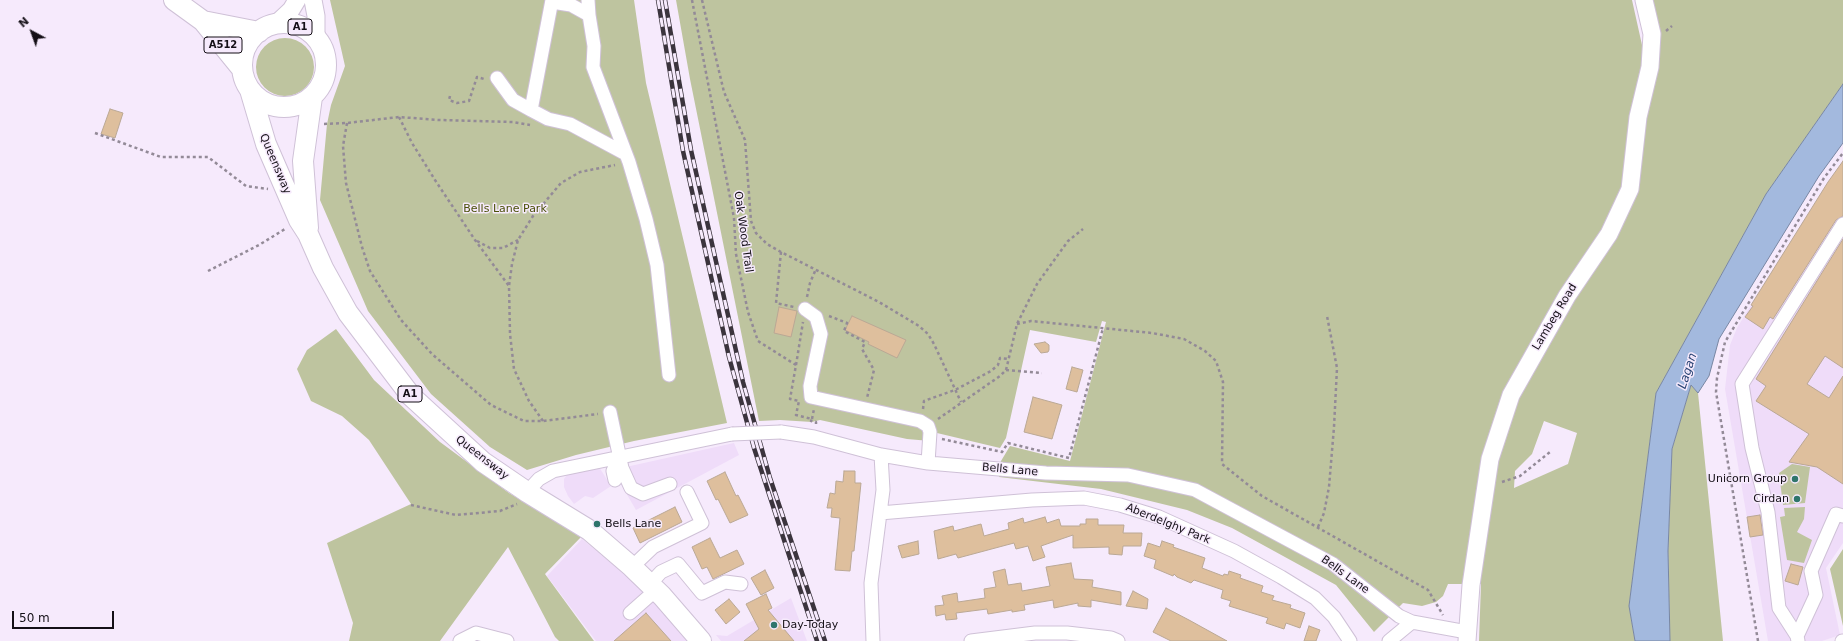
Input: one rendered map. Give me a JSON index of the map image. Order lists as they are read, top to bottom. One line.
{"streets":{"highway":["A1","A512","Queensway"],"main road":["Lambeg Road"],"street":["Bells Lane","Aberdelghy Park"],"path":["Oak Wood Trail"]},"crossings":[["A1","A512"],["A1","Queensway"],["A512","Queensway"],["Queensway","Bells Lane"],["Lambeg Road","Bells Lane"]],"water":["Lagan"],"parks":["Bells Lane Park"],"places":["Unicorn Group","Cirdan","Bells Lane","Day-Today"],"scale_bar":"50 m","north":"top left"}
